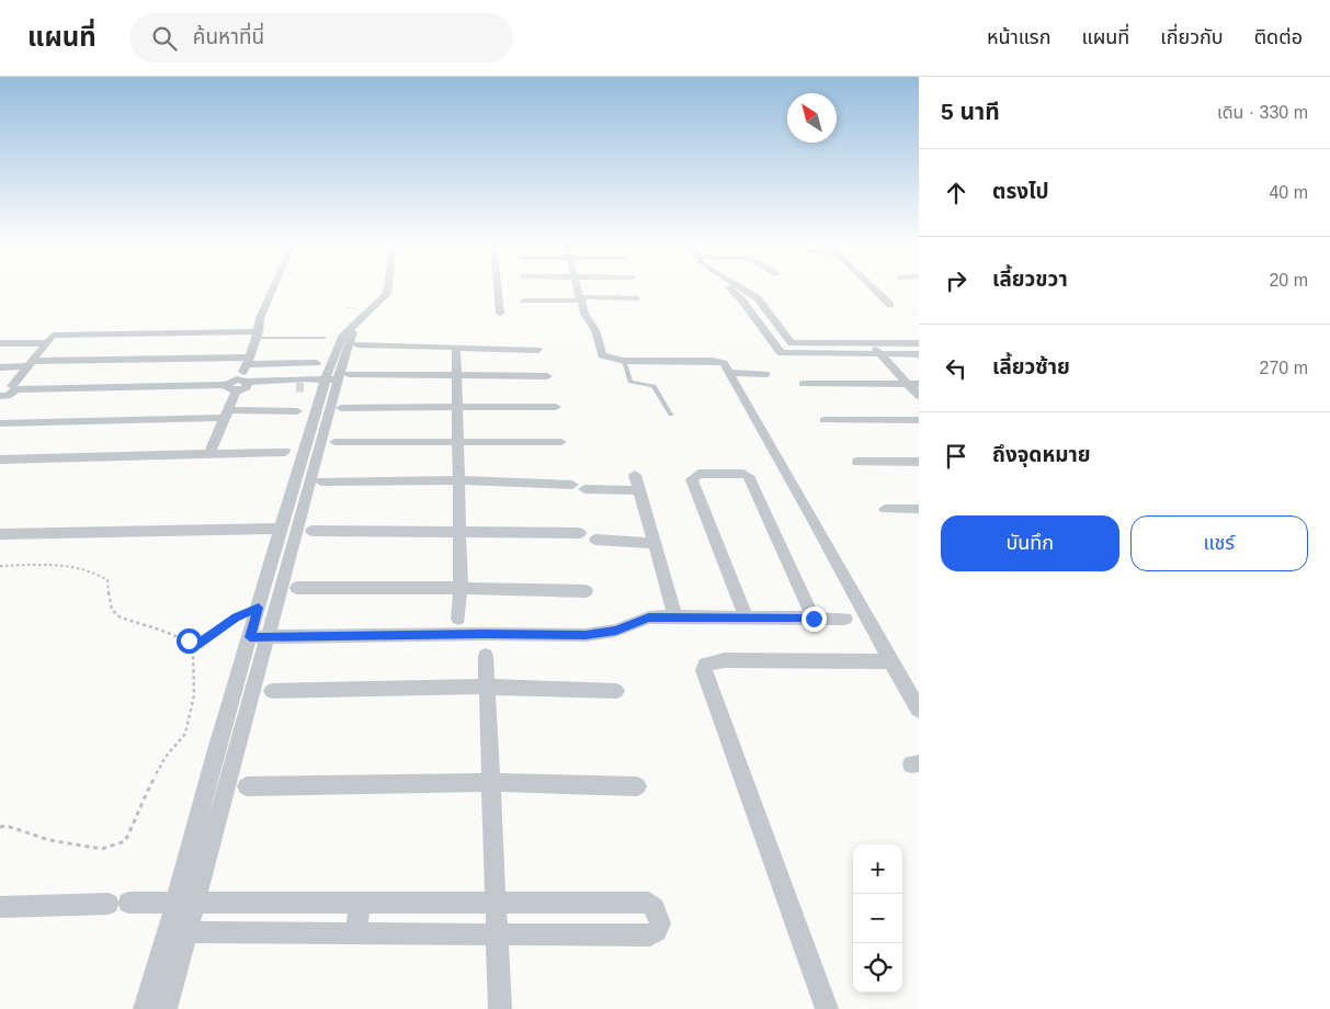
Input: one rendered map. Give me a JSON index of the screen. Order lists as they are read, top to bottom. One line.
{"north":"top left","page":{"header":"แผนที่","search":"ค้นหาที่นี่","nav":["หน้าแรก","แผนที่","เกี่ยวกับ","ติดต่อ"],"heading":["5 นาที","เดิน · 330 m"],"list":[["ตรงไป","40 m"],["เลี้ยวขวา","20 m"],["เลี้ยวซ้าย","270 m"],"ถึงจุดหมาย"],"buttons":["บันทึก","แชร์"],"map_buttons":["+","−"]}}
